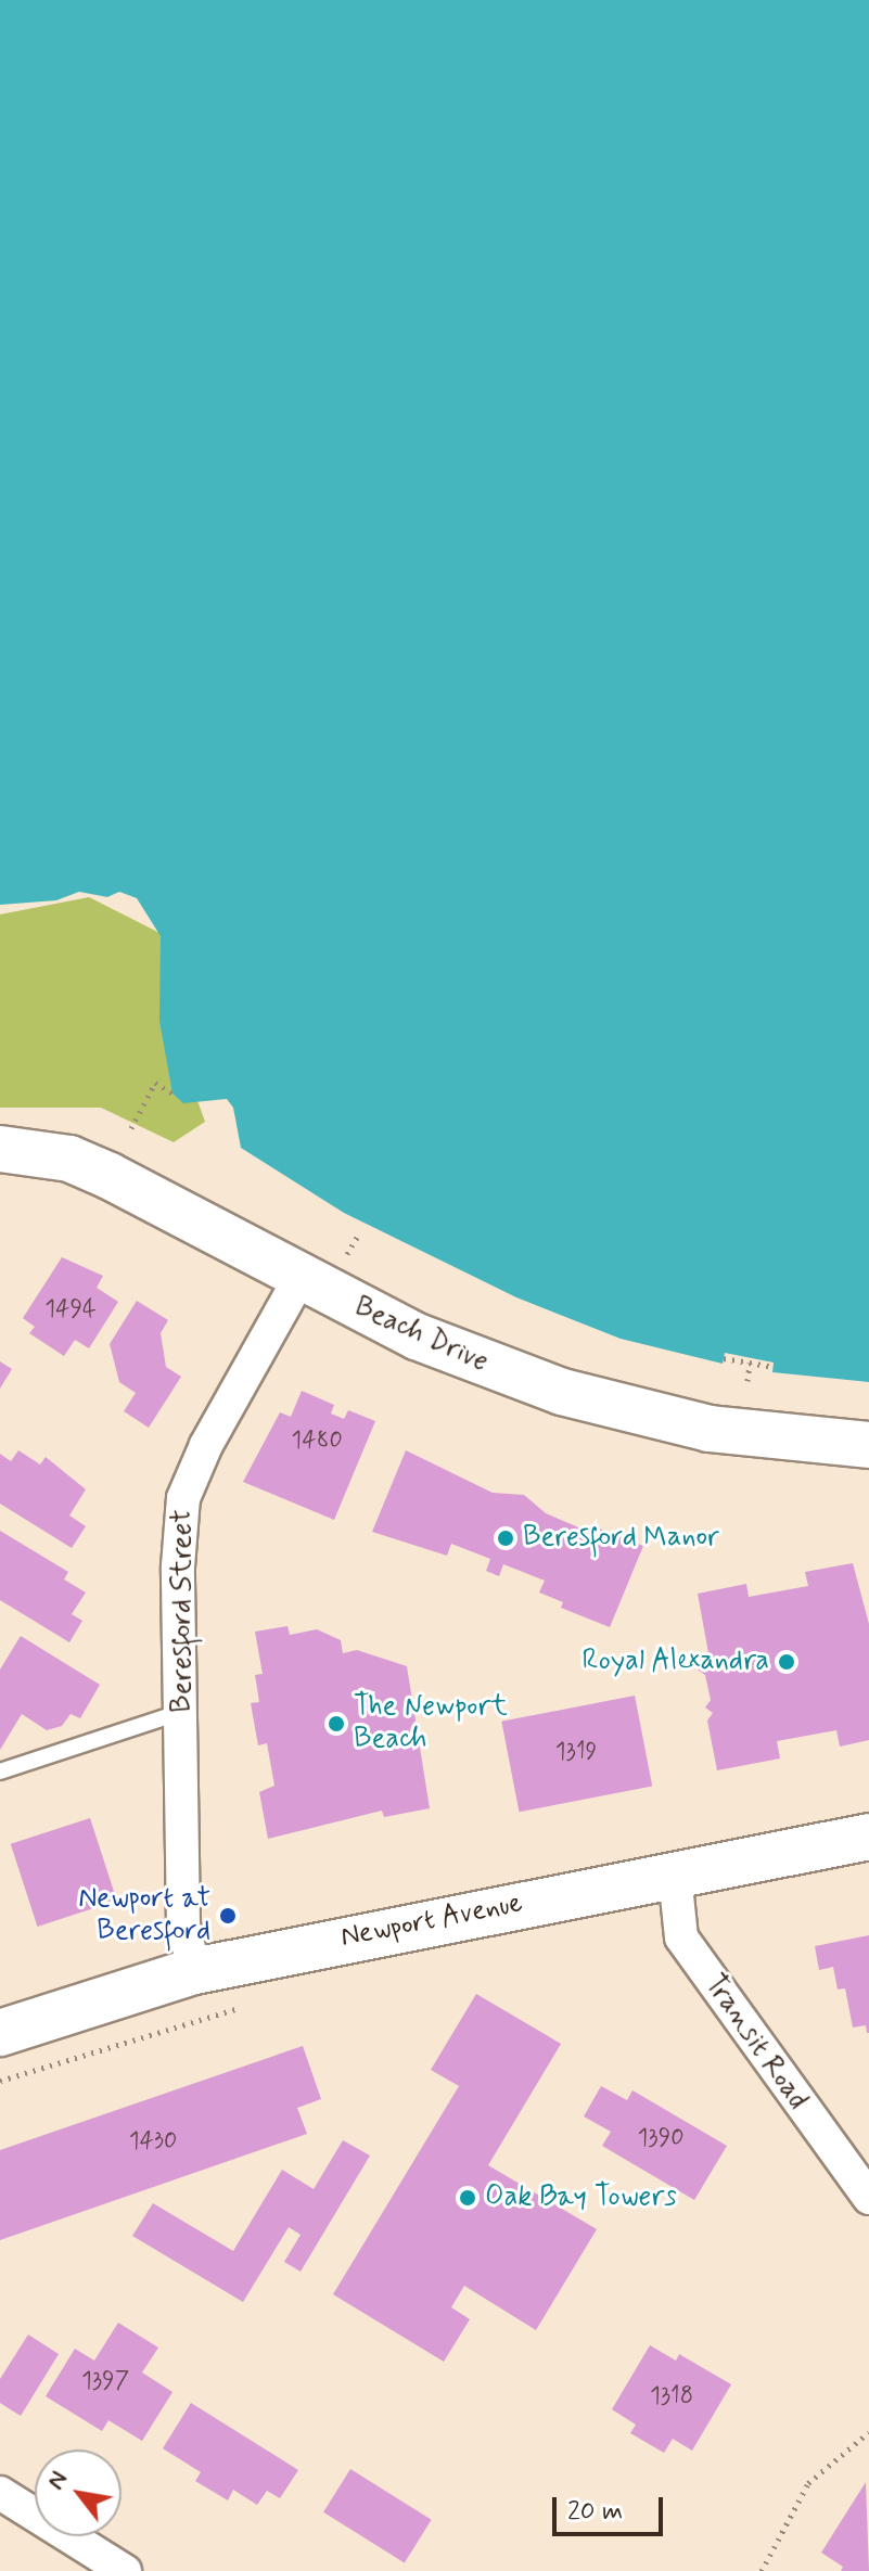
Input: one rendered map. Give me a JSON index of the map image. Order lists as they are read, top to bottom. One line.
{"streets":{"main road":["Beach Drive","Newport Avenue"],"street":["Beresford Street","Transit Road"]},"crossings":[["Beach Drive","Beresford Street"],["Beresford Street","Newport Avenue"],["Newport Avenue","Transit Road"]],"places":["Beresford Manor","Royal Alexandra","The Newport Beach","Newport at Beresford","Oak Bay Towers"],"house_numbers":["1494","1480","1319","1390","1430","1397","1318"],"scale_bar":"20 m","north":"top left"}
